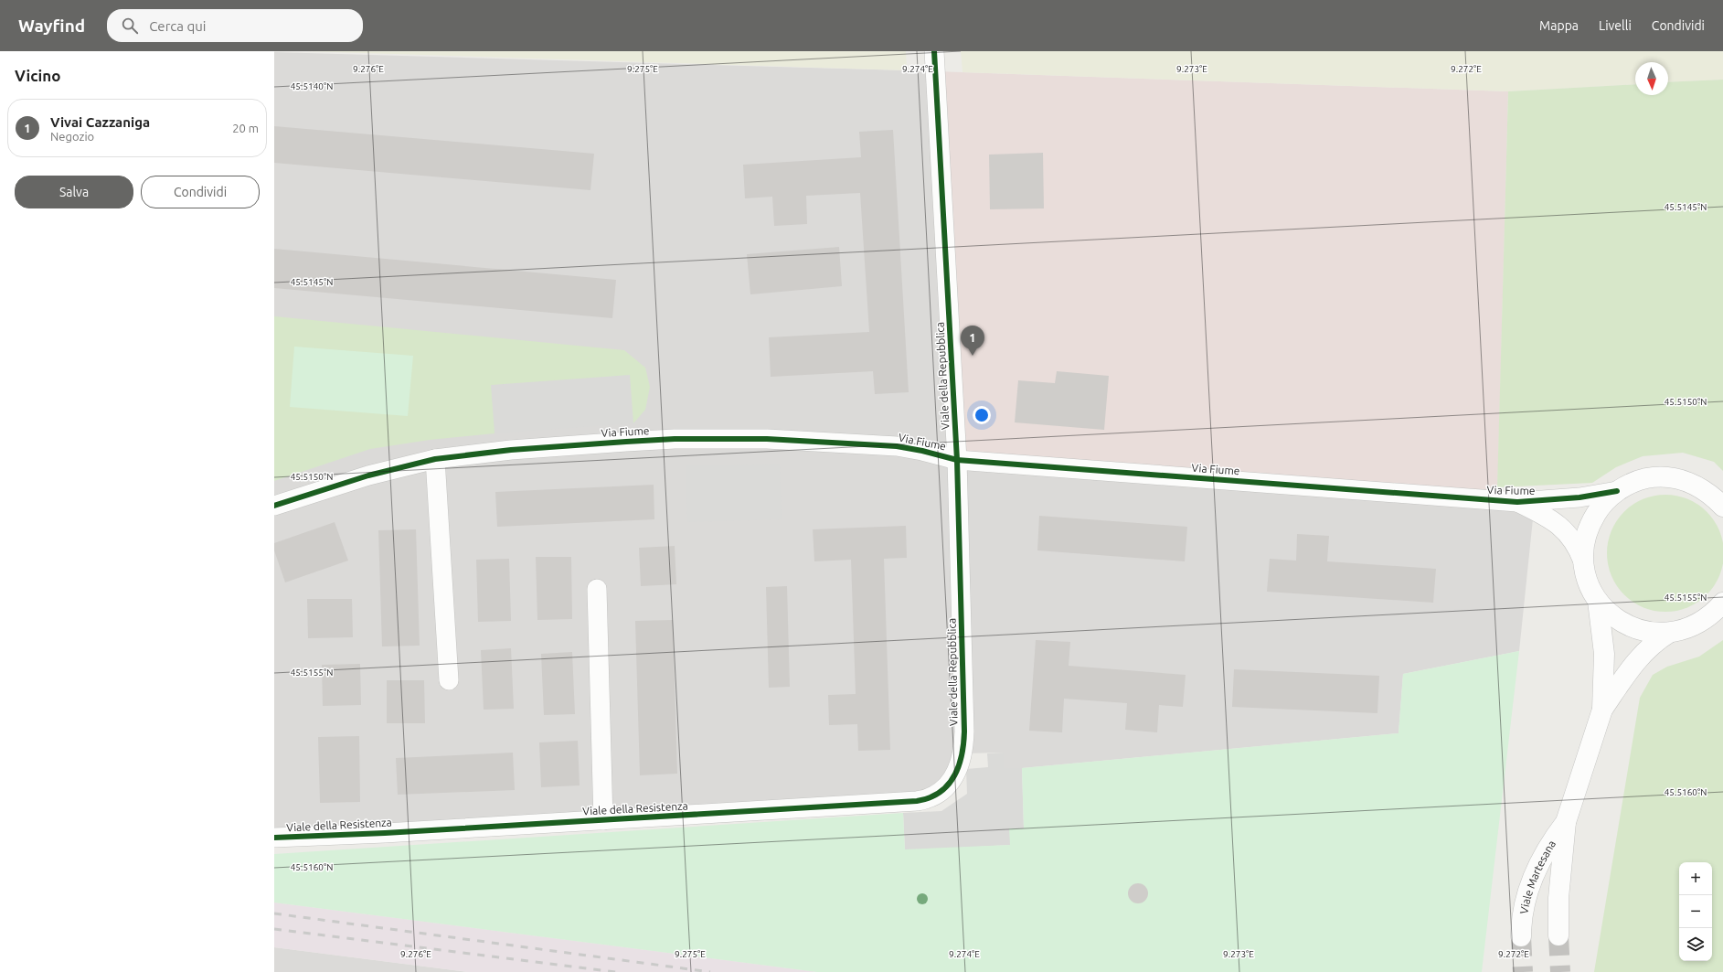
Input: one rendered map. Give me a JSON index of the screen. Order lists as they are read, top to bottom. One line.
{"streets":{"street":["Viale della Repubblica","Via Fiume","Viale della Resistenza","Viale Martesana"]},"crossings":[["Viale della Repubblica","Via Fiume"],["Viale della Repubblica","Viale della Resistenza"]],"north":"bottom","page":{"header":"Wayfind","search":"Cerca qui","nav":["Mappa","Livelli","Condividi"],"heading":"Vicino","list":[{"mark":"1","name":"Vivai Cazzaniga","note":"Negozio","value":"20 m"}],"buttons":["Salva","Condividi"],"pins":"1","map_buttons":["+","−"]},"coordinates":["9.276°E","9.275°E","9.274°E","9.273°E","9.272°E","45.5140°N","45.5145°N","45.5150°N","45.5155°N","45.5160°N"]}
